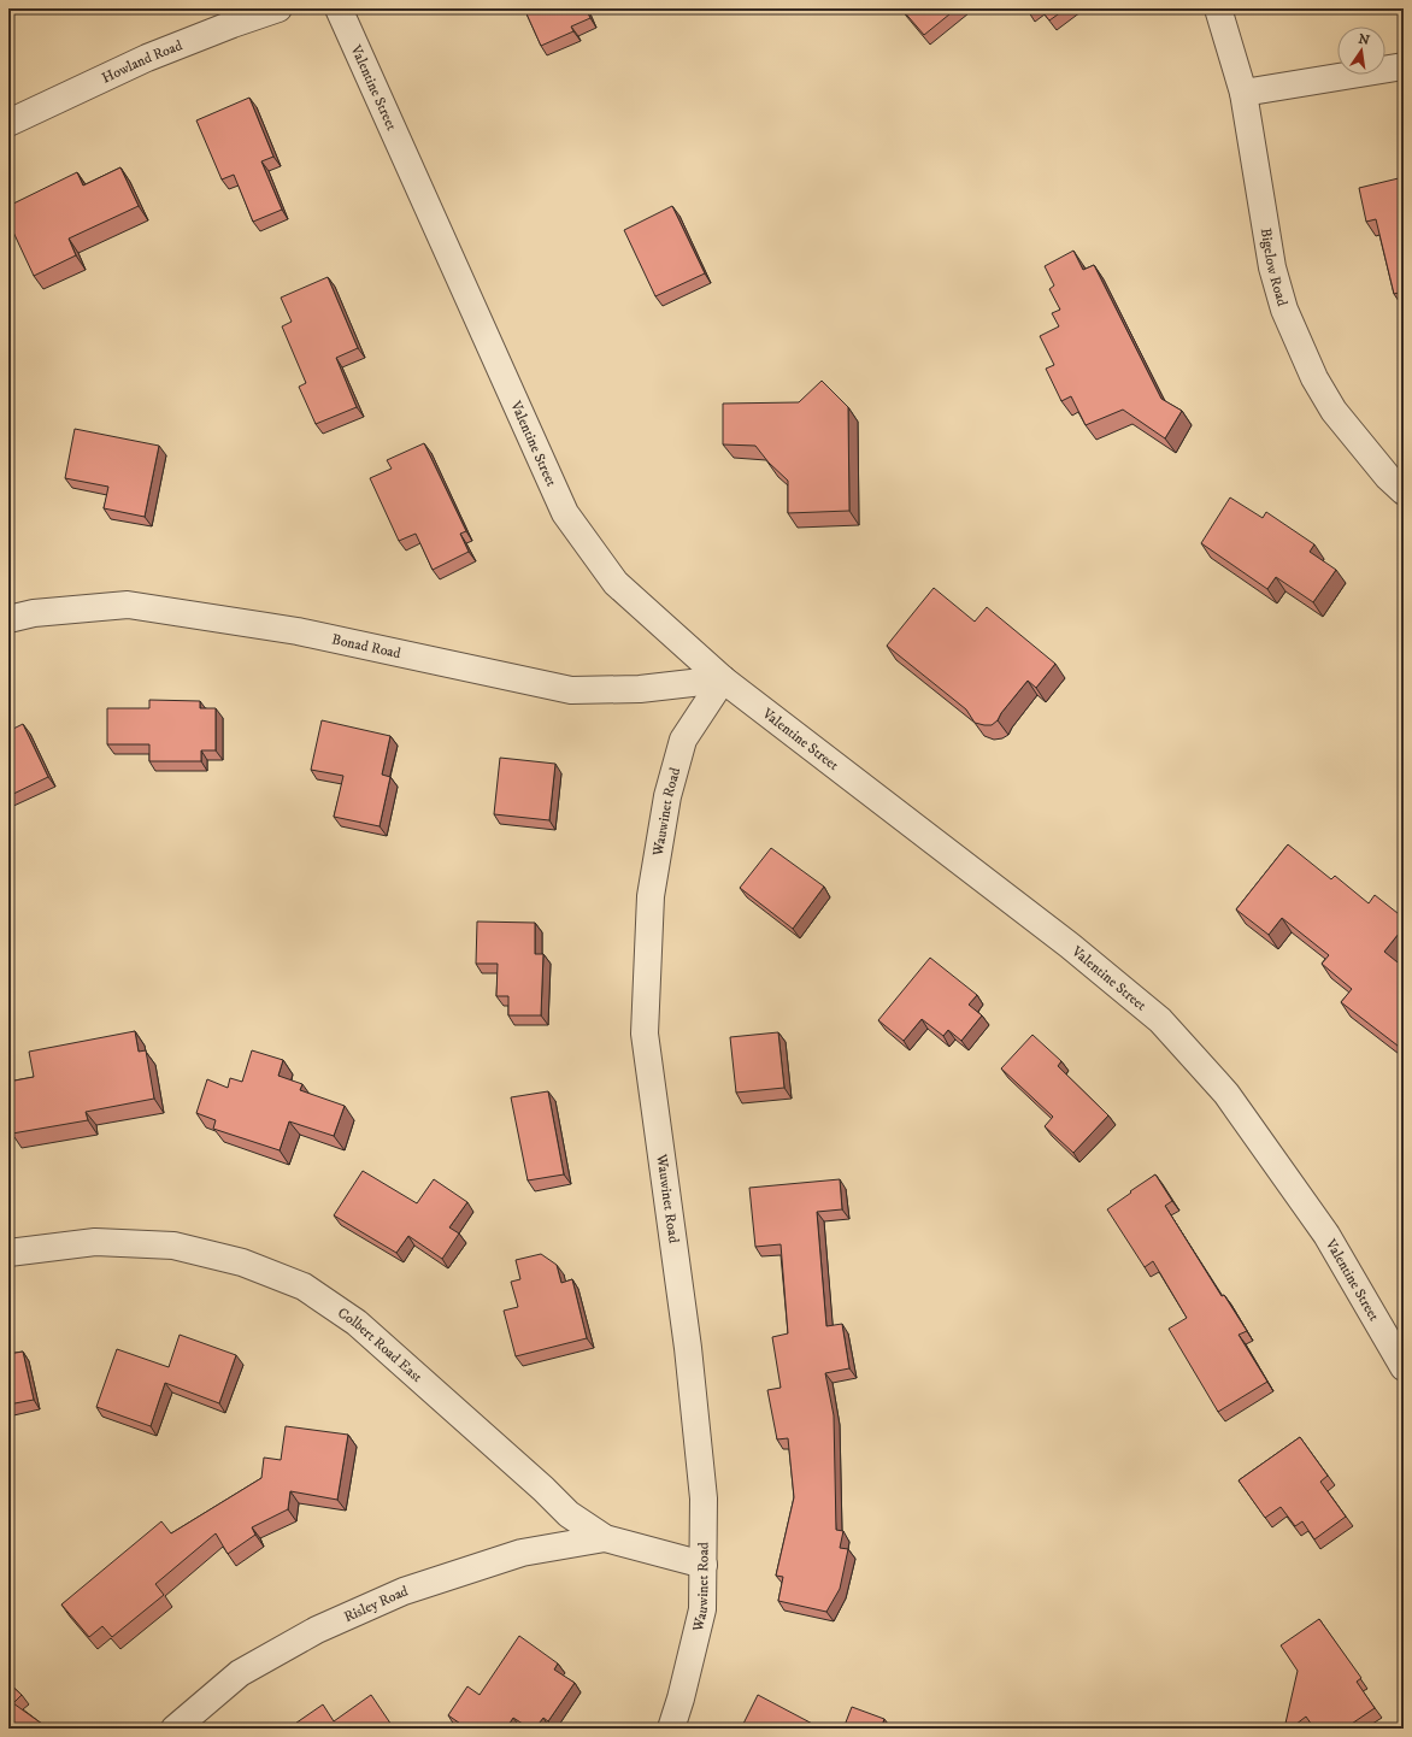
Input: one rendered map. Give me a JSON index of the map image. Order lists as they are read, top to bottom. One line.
{"streets":{"street":["Howland Road","Valentine Street","Bigelow Road","Bonad Road","Wauwinet Road","Colbert Road East","Risley Road"]},"crossings":[["Valentine Street","Bonad Road"],["Valentine Street","Wauwinet Road"],["Bonad Road","Wauwinet Road"],["Wauwinet Road","Colbert Road East"],["Colbert Road East","Risley Road"]],"north":"top"}
